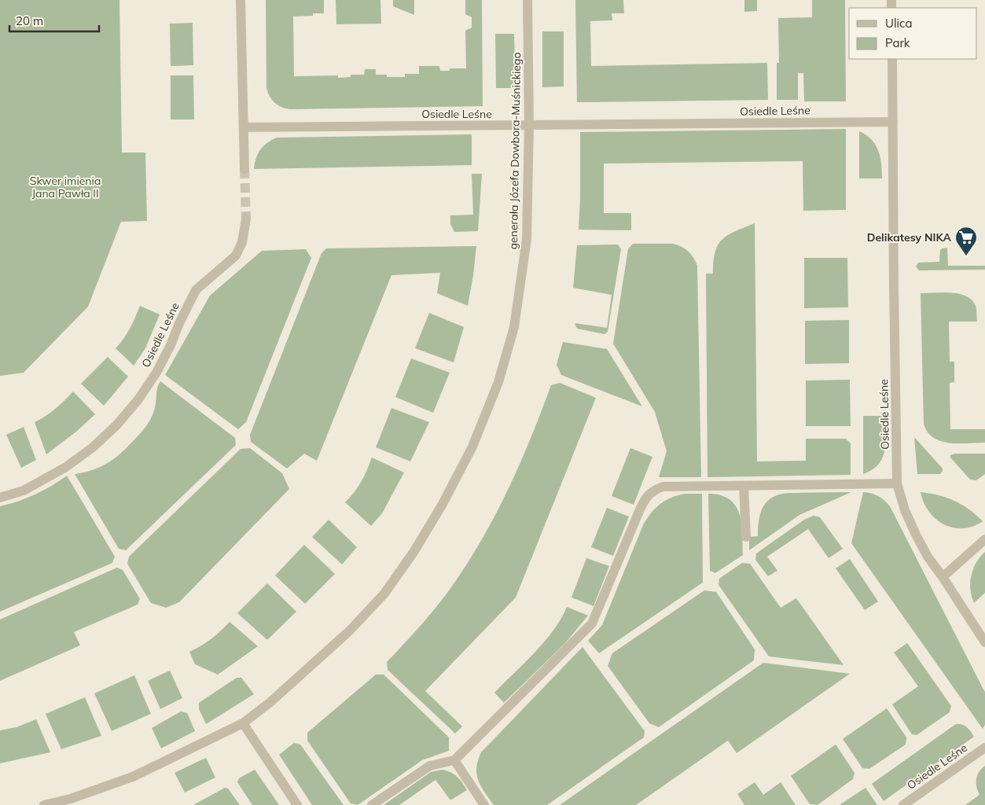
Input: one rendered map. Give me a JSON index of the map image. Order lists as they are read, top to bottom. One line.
{"streets":{"street":["Osiedle Leśne","generała Józefa Dowbora-Muśnickiego"]},"crossings":[["Osiedle Leśne","generała Józefa Dowbora-Muśnickiego"]],"parks":["Skwer imienia Jana Pawła II"],"places":{"supermarket":["Delikatesy NIKA"]},"legend":["Ulica","Park"],"scale_bar":"20 m"}
